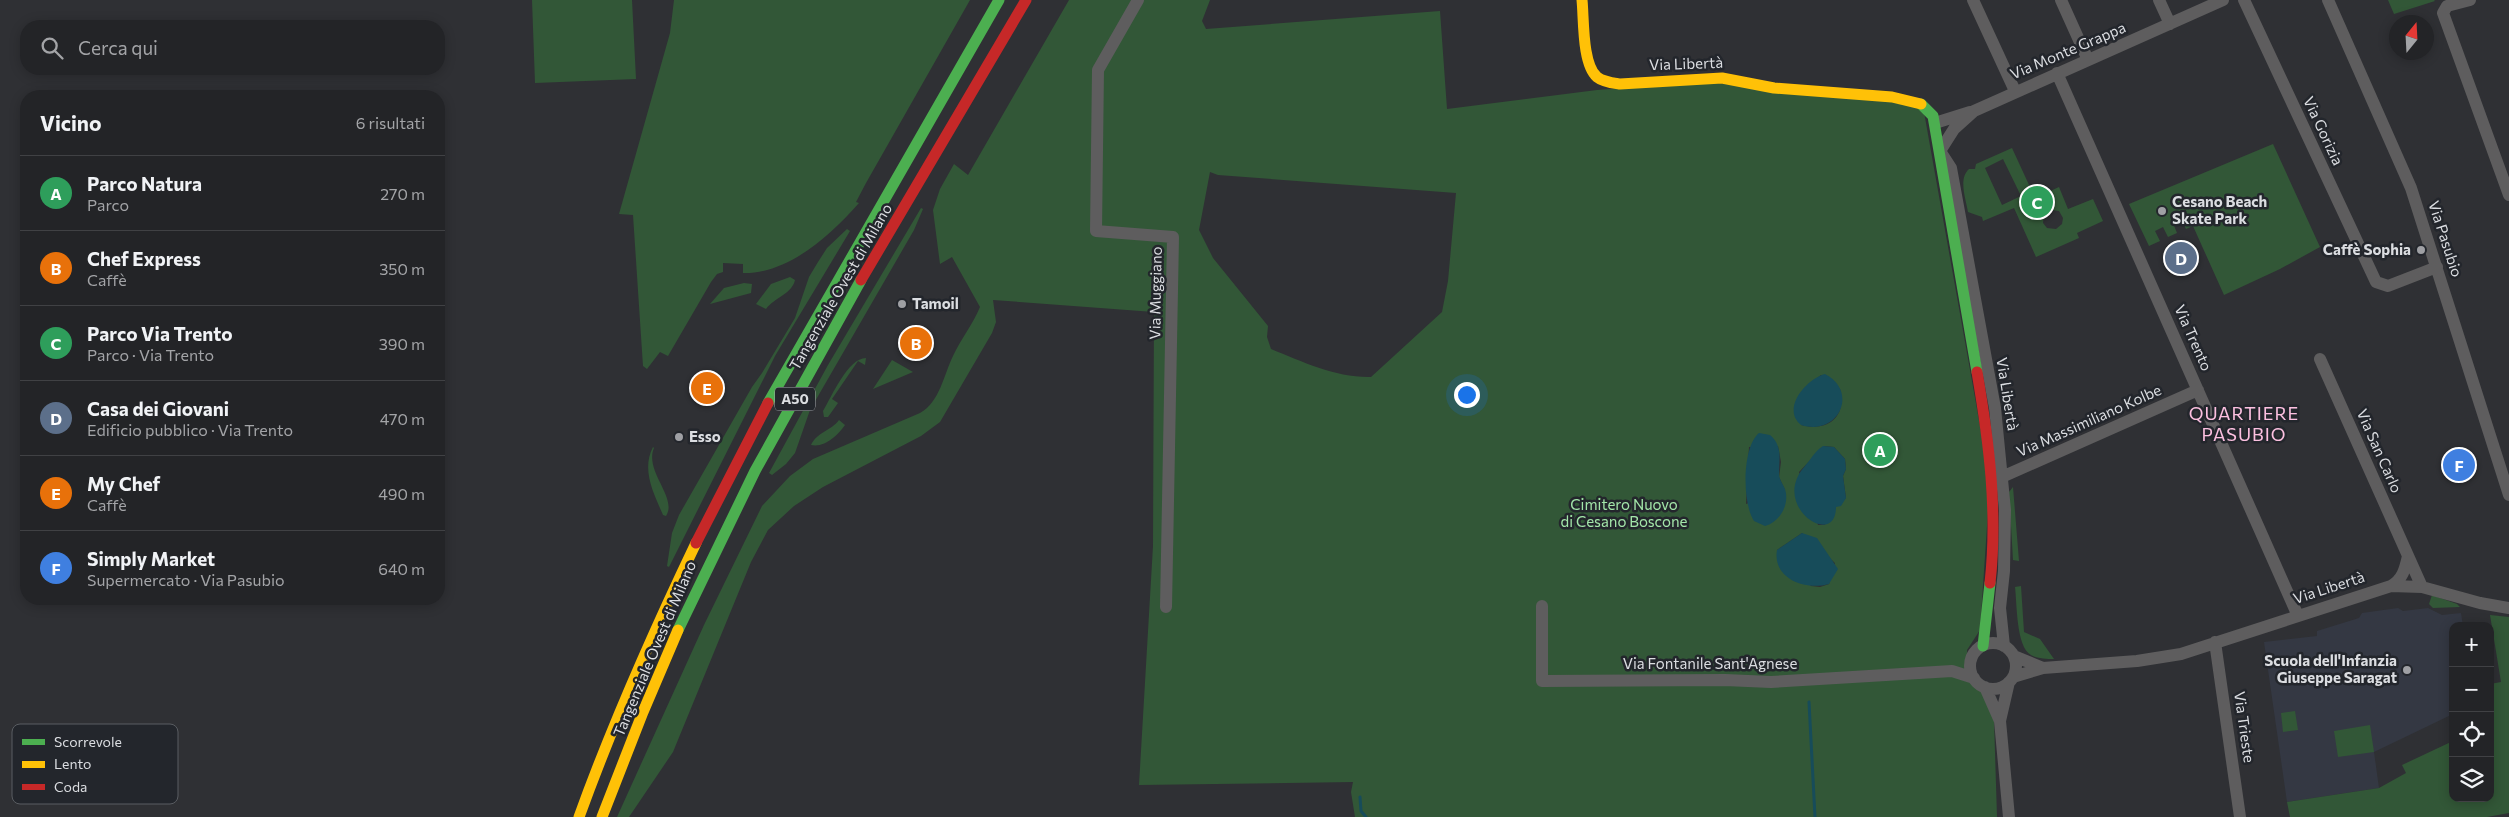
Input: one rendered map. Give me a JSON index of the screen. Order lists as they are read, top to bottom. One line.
{"streets":{"main road":["Via Libertà","Tangenziale Ovest di Milano","A50"],"street":["Via Monte Grappa","Via Gorizia","Via Pasubio","Via Muggiano","Via Trento","Via Massimiliano Kolbe","Via San Carlo","Via Fontanile Sant'Agnese","Via Trieste"]},"crossings":[["Via Monte Grappa","Via Libertà"],["Via Monte Grappa","Via Trento"],["Via Libertà","Via Trento"],["Via Libertà","Via Massimiliano Kolbe"],["Via Libertà","Via San Carlo"],["Via Libertà","Via Trieste"],["Via Gorizia","Via Pasubio"],["Via Trento","Via Massimiliano Kolbe"]],"districts":["QUARTIERE PASUBIO"],"parks":["Cimitero Nuovo di Cesano Boscone"],"places":["Cesano Beach Skate Park","Caffè Sophia","Tamoil","Esso","Scuola dell'Infanzia Giuseppe Saragat"],"legend":["Scorrevole","Lento","Coda"],"north":"top","page":{"search":"Cerca qui","heading":["Vicino","6 risultati"],"list":[{"mark":"A","name":"Parco Natura","note":"Parco","value":"270 m"},{"mark":"B","name":"Chef Express","note":"Caffè","value":"350 m"},{"mark":"C","name":"Parco Via Trento","note":"Parco · Via Trento","value":"390 m"},{"mark":"D","name":"Casa dei Giovani","note":"Edificio pubblico · Via Trento","value":"470 m"},{"mark":"E","name":"My Chef","note":"Caffè","value":"490 m"},{"mark":"F","name":"Simply Market","note":"Supermercato · Via Pasubio","value":"640 m"}],"pins":["C","D","B","E","A","F"],"map_buttons":["+","−"]}}
